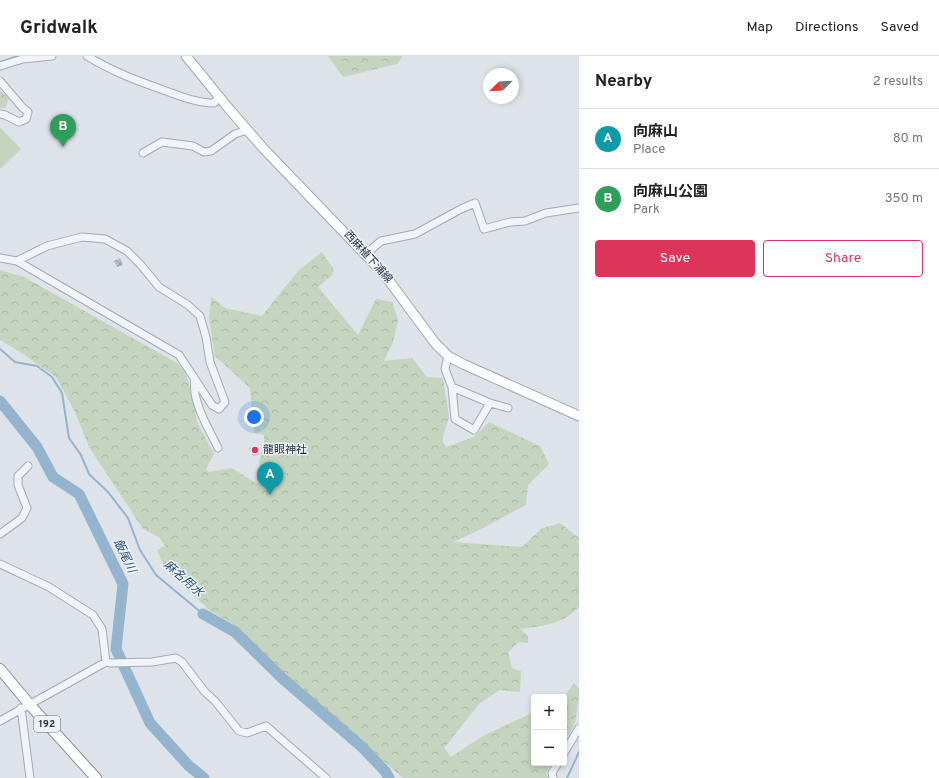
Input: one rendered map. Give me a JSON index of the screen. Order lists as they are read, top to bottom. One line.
{"streets":{"highway":["192"],"main road":["西麻植下浦線"]},"water":["飯尾川","麻名用水"],"places":["龍眼神社"],"north":"bottom left","page":{"header":"Gridwalk","nav":["Map","Directions","Saved"],"heading":["Nearby","2 results"],"list":[{"mark":"A","name":"向麻山","note":"Place","value":"80 m"},{"mark":"B","name":"向麻山公園","note":"Park","value":"350 m"}],"pins":["B","A"],"buttons":["Save","Share"],"map_buttons":["+","−"]}}
